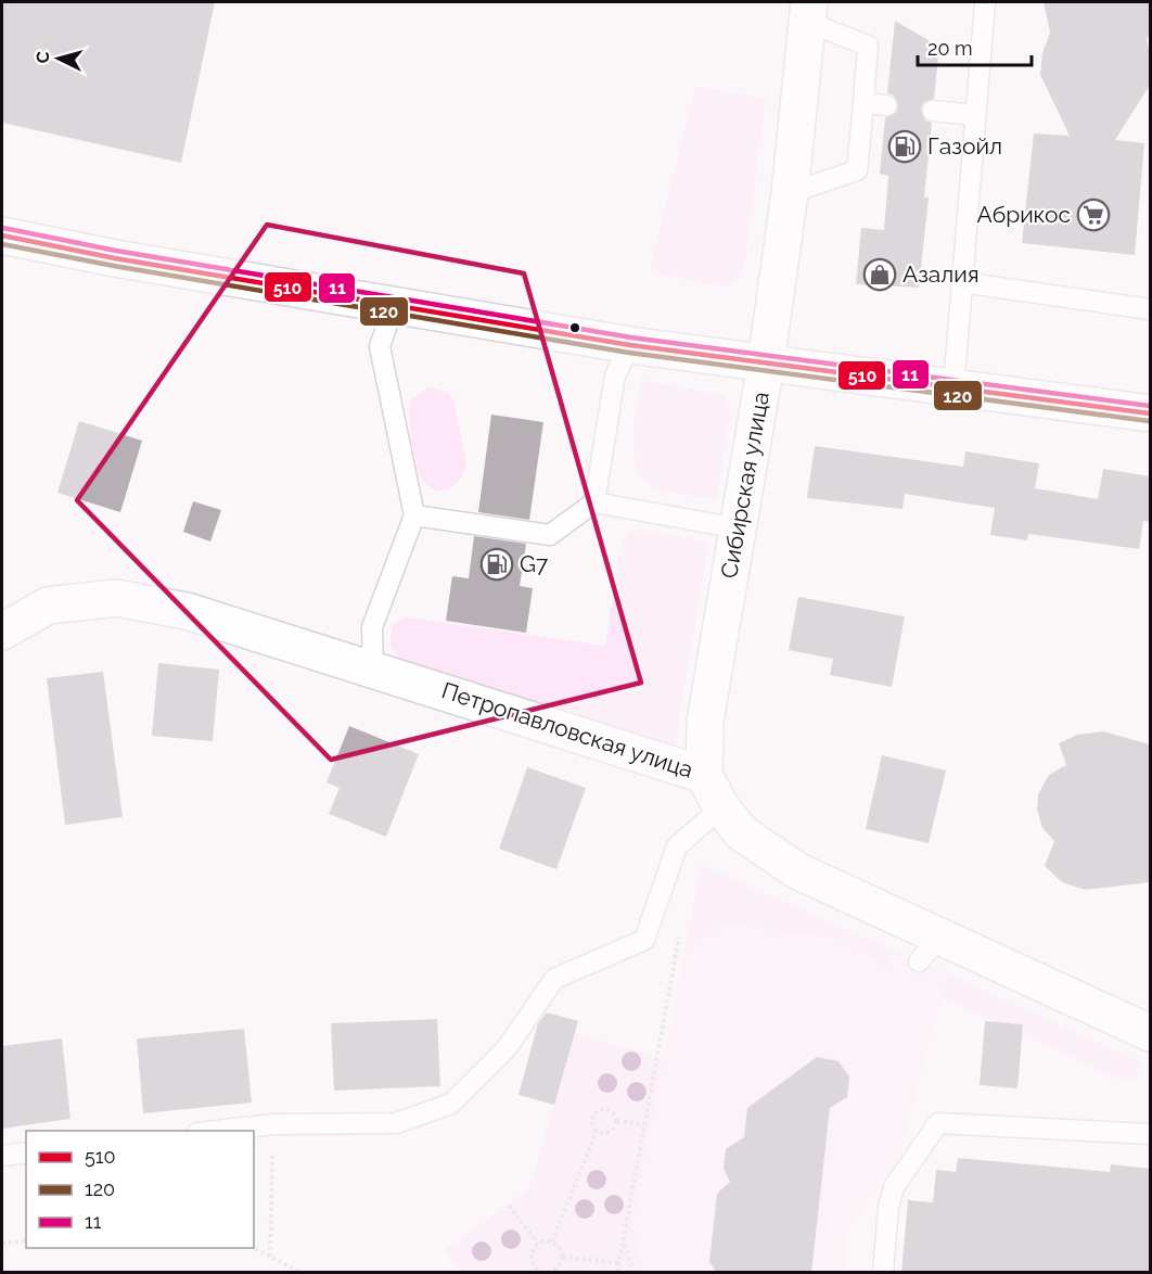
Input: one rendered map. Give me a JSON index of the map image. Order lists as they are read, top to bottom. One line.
{"streets":{"main road":["Сибирская улица","Петропавловская улица"]},"crossings":[["Сибирская улица","Петропавловская улица"]],"places":{"fuel station":["Газойл","G7"],"supermarket":["Абрикос"],"shop":["Азалия"]},"lines":["transit line 11","transit line 510","transit line 120"],"legend":["510","120","11"],"scale_bar":"20 m","north":"left"}
